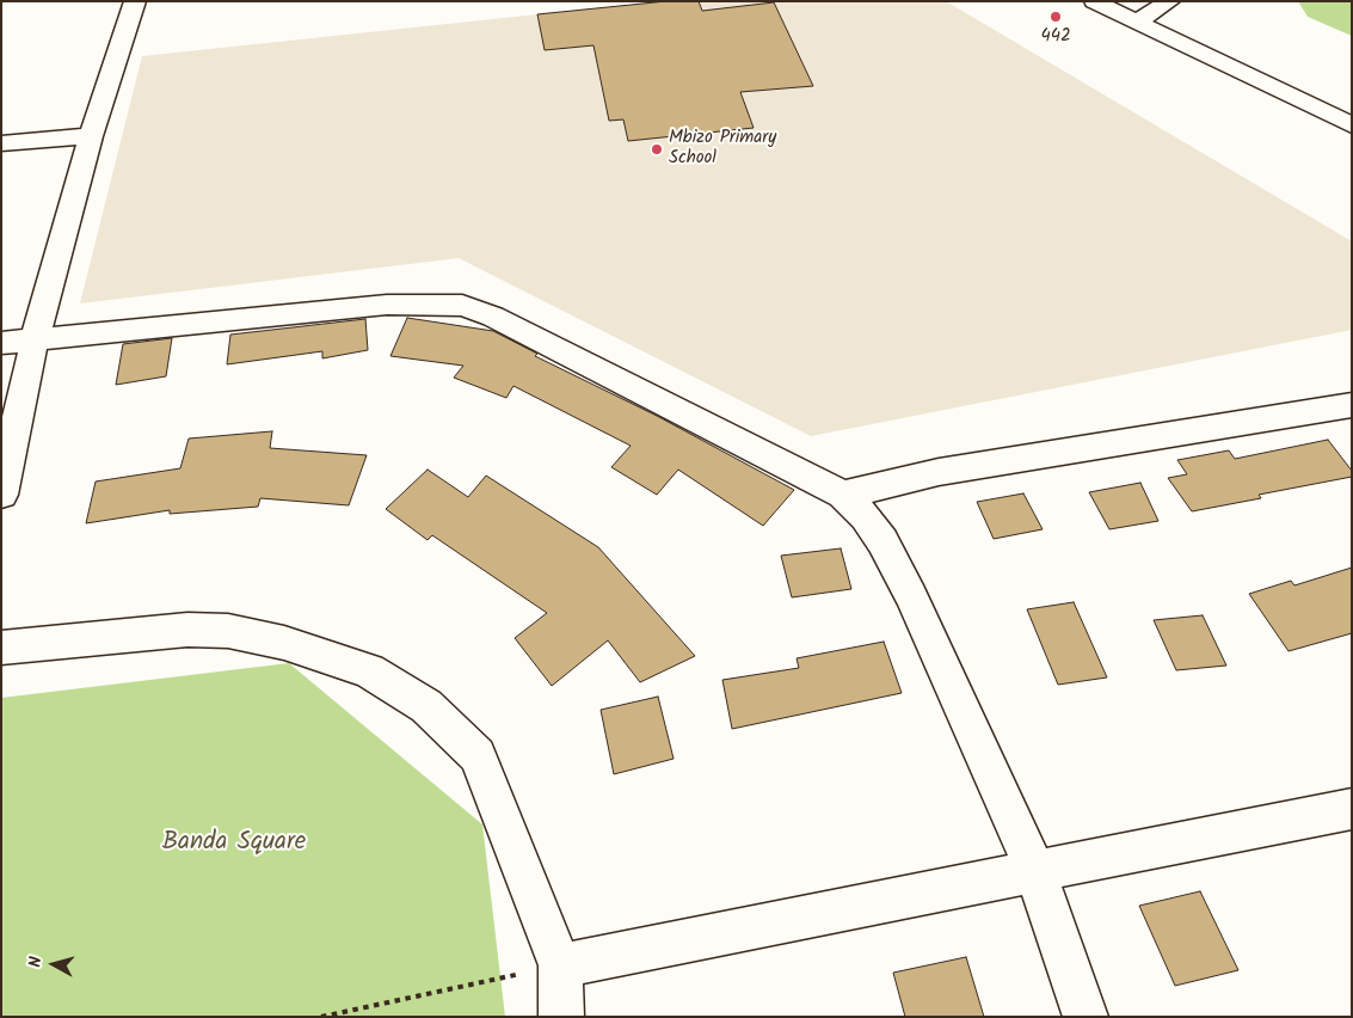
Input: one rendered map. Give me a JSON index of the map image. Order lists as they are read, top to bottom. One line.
{"parks":["Banda Square"],"places":["442","Mbizo Primary School"],"north":"left"}
